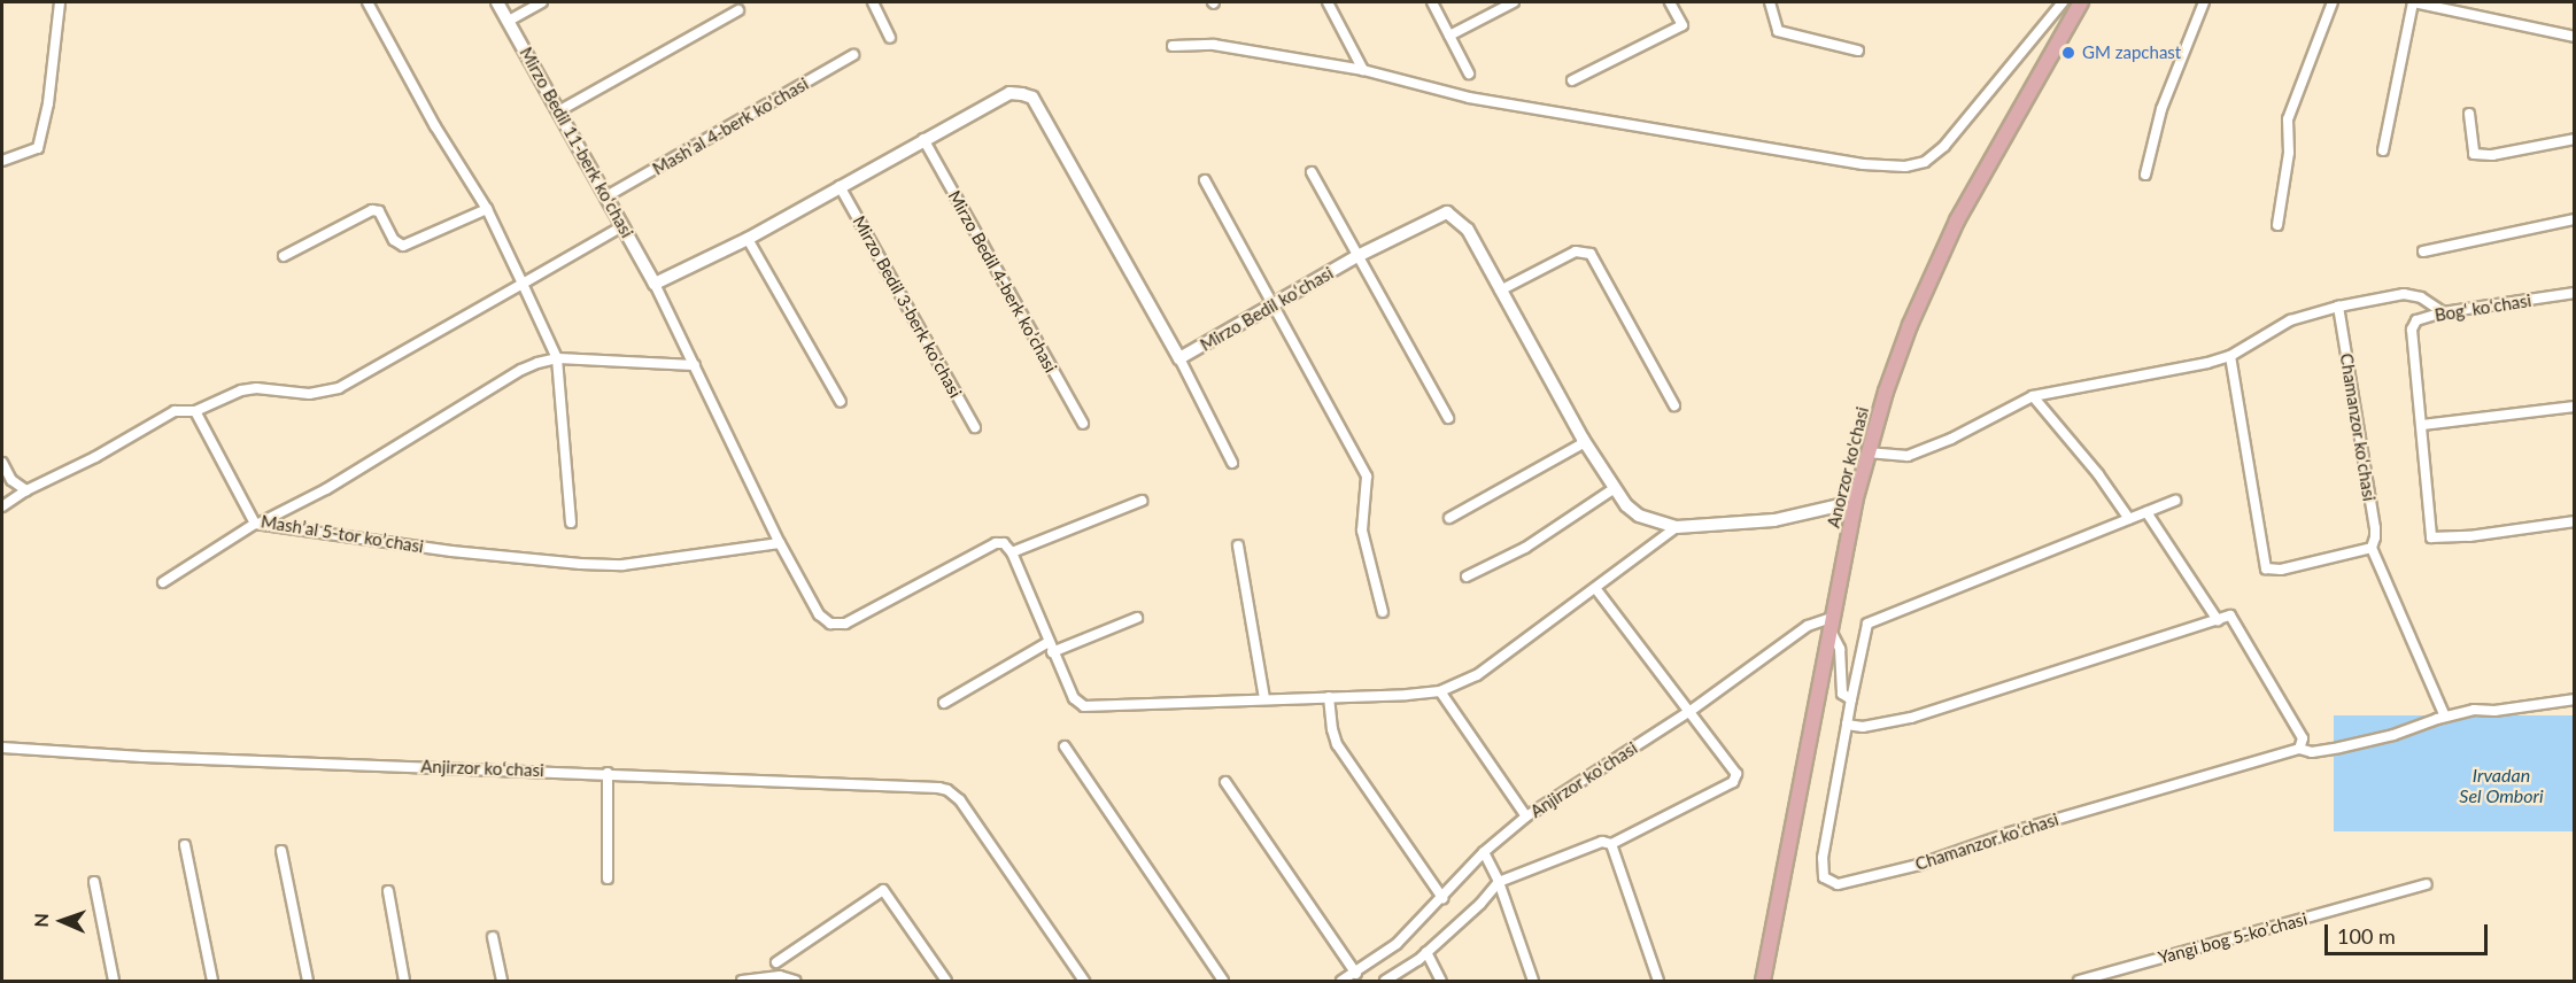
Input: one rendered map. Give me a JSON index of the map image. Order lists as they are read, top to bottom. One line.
{"streets":{"main road":["Anorzor ko'chasi"],"street":["Mashʼal 4-berk koʼchasi","Mirzo Bedil 11-berk koʻchasi","Mirzo Bedil 4-berk koʼchasi","Mirzo Bedil 3-berk koʼchasi","Bogʻ koʻchasi","Mirzo Bedil koʻchasi","Chamanzor koʻchasi","Mashʼal 5-tor koʼchasi","Anjirzor koʻchasi","Yangi bog 5-koʼchasi"]},"crossings":[["Mashʼal 4-berk koʼchasi","Mirzo Bedil 11-berk koʻchasi"],["Mirzo Bedil 11-berk koʻchasi","Mirzo Bedil koʻchasi"],["Mirzo Bedil 4-berk koʼchasi","Mirzo Bedil koʻchasi"],["Mirzo Bedil 3-berk koʼchasi","Mirzo Bedil koʻchasi"],["Mirzo Bedil koʻchasi","Anorzor ko'chasi"],["Anorzor ko'chasi","Anjirzor koʻchasi"]],"water":["Irvadan Sel Ombori"],"places":["GM zapchast"],"scale_bar":"100 m","north":"left"}
